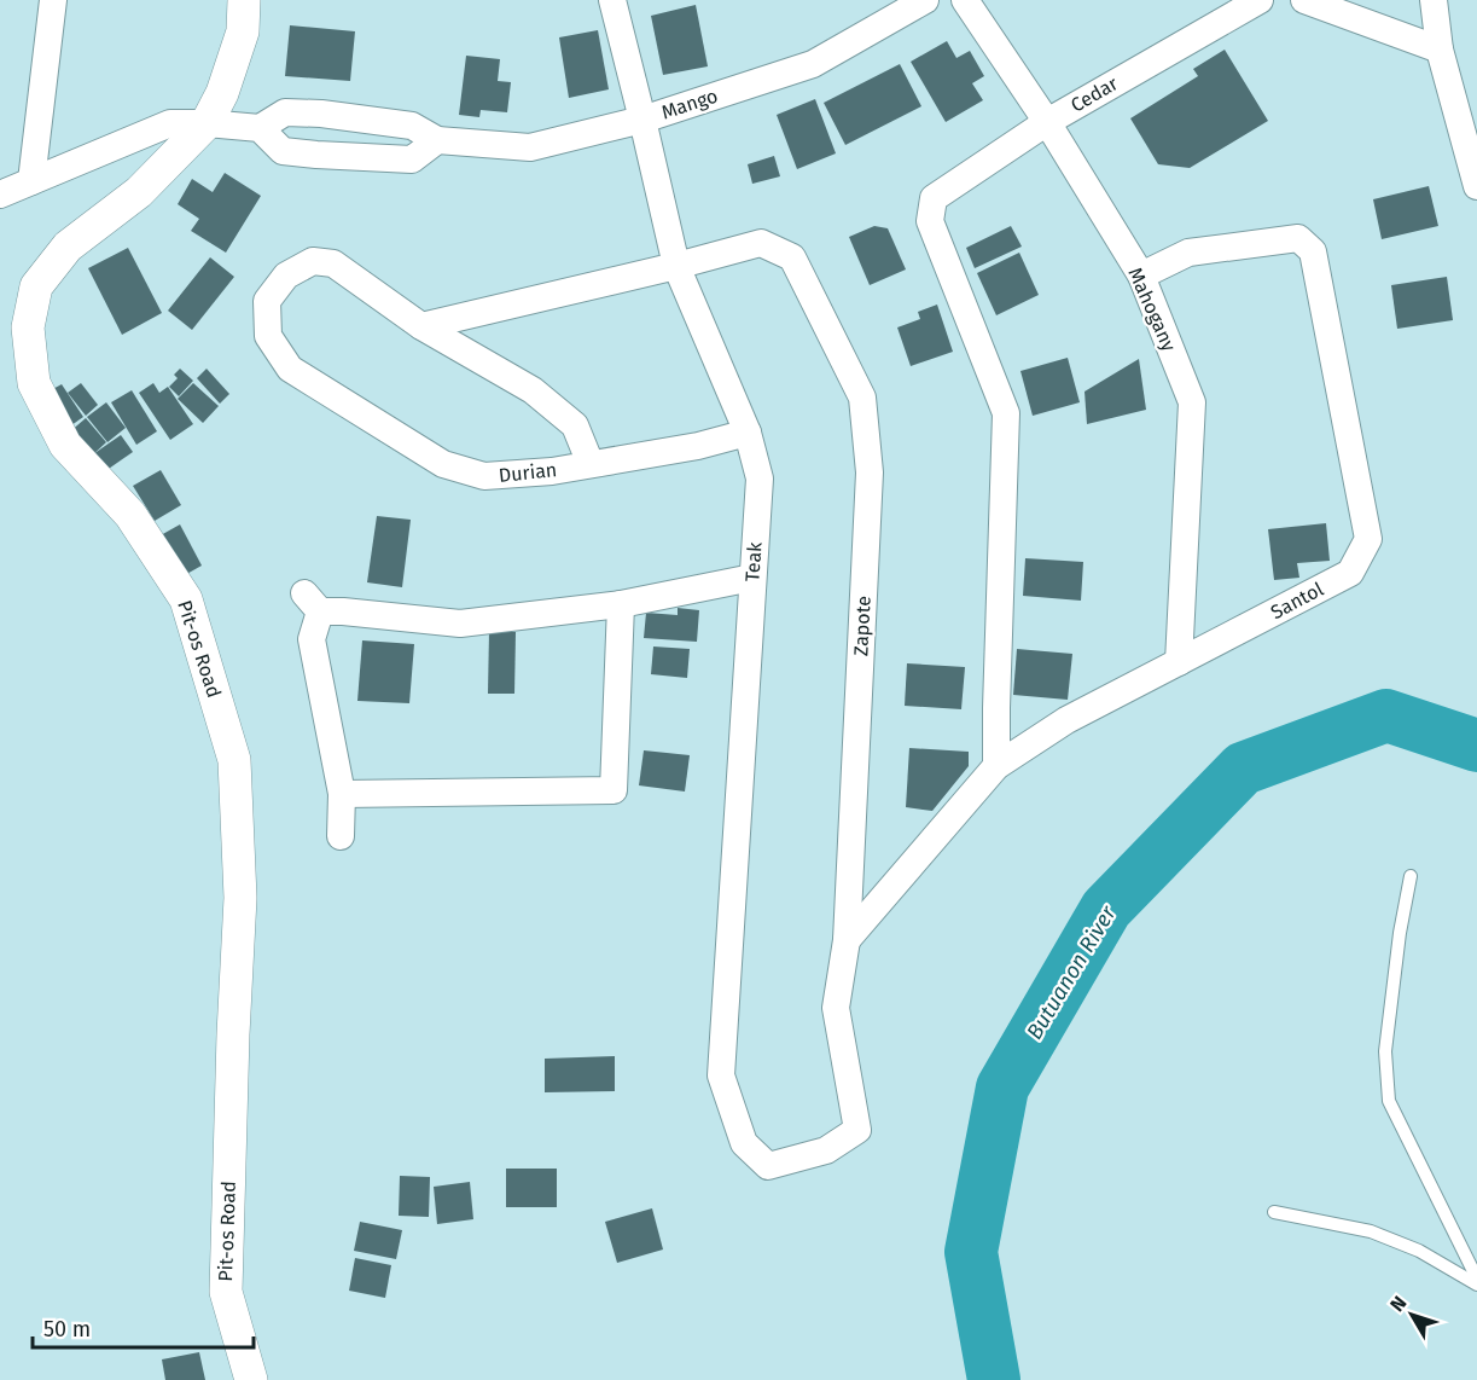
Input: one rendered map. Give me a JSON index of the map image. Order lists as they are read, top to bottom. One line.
{"streets":{"street":["Cedar","Mango","Mahogany","Durian","Teak","Santol","Zapote","Pit-os Road"]},"crossings":[["Cedar","Mahogany"],["Cedar","Santol"],["Mango","Teak"],["Mahogany","Santol"],["Durian","Teak"],["Durian","Zapote"],["Teak","Zapote"],["Santol","Zapote"]],"water":["Butuanon River"],"scale_bar":"50 m","north":"top left"}
